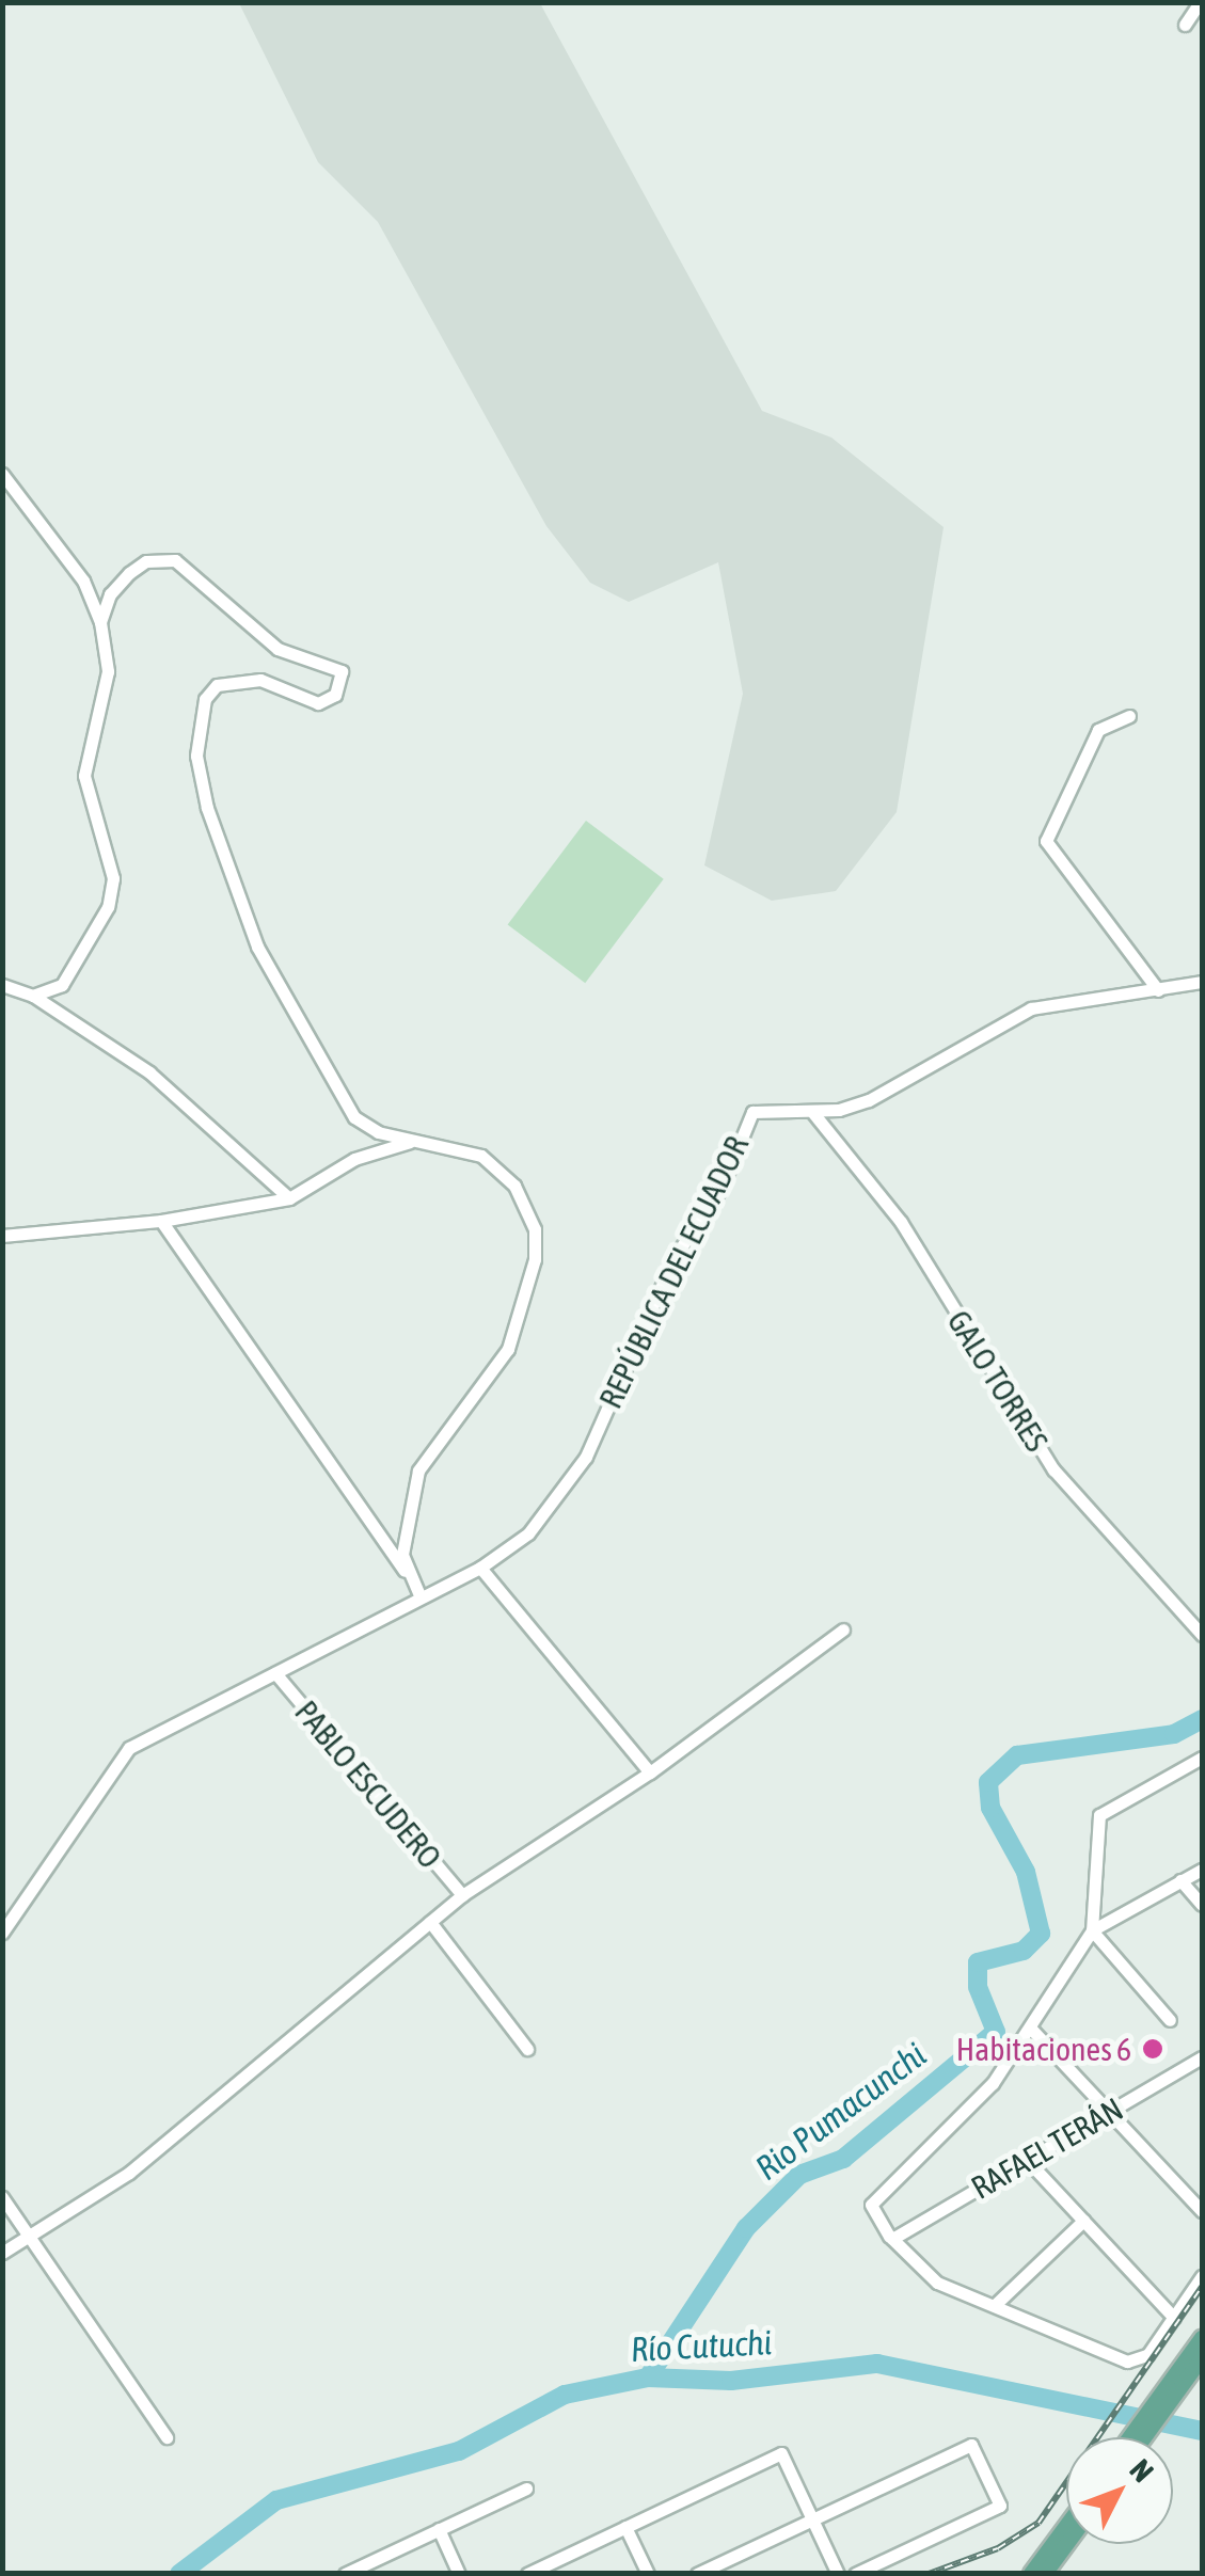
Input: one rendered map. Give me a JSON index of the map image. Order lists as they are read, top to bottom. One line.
{"streets":{"street":["REPÚBLICA DEL ECUADOR","GALO TORRES","PABLO ESCUDERO","RAFAEL TERÁN"]},"crossings":[["REPÚBLICA DEL ECUADOR","GALO TORRES"],["REPÚBLICA DEL ECUADOR","PABLO ESCUDERO"]],"water":["Rio Pumacunchi","Río Cutuchi"],"places":["Habitaciones 6"],"north":"top right"}
